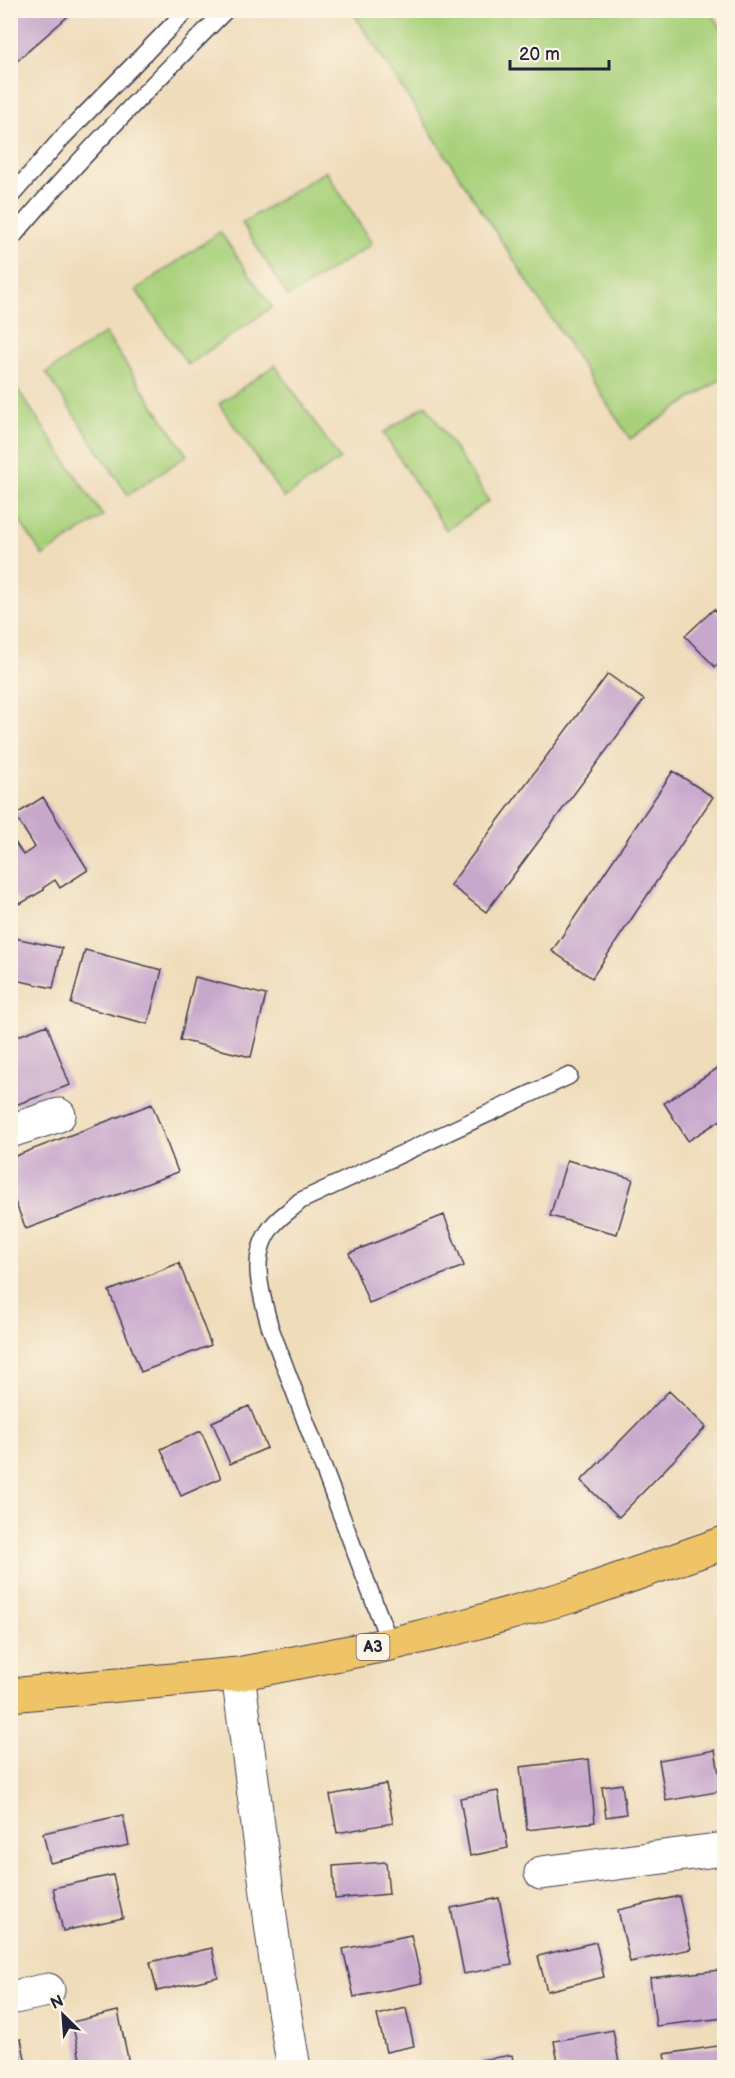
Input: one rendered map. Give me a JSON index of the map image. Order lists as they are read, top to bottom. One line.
{"streets":{"highway":["A3"]},"scale_bar":"20 m","north":"top left"}
